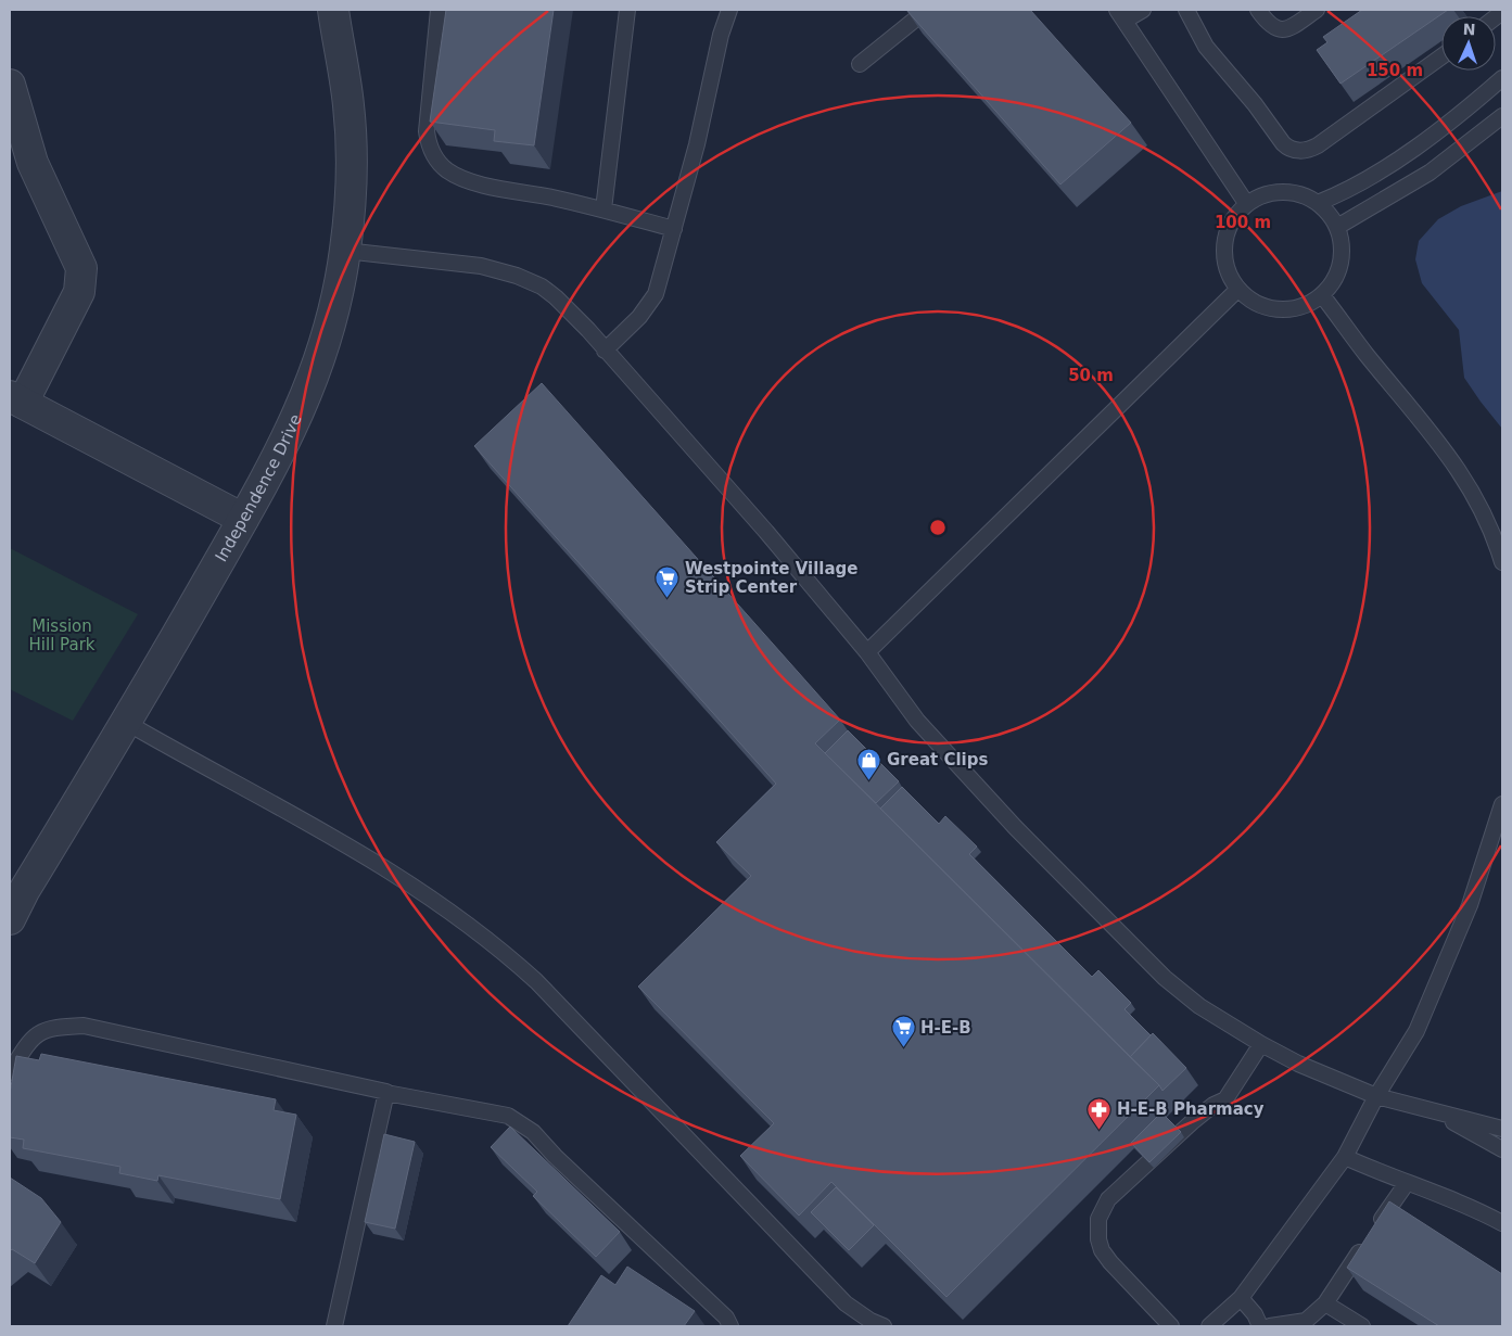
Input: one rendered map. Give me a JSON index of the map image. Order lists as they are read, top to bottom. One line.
{"streets":{"street":["Independence Drive"]},"parks":["Mission Hill Park"],"places":{"supermarket":["Westpointe Village Strip Center","H-E-B"],"shop":["Great Clips"],"pharmacy":["H-E-B Pharmacy"]},"north":"top","rings":["150 m","100 m","50 m"]}
